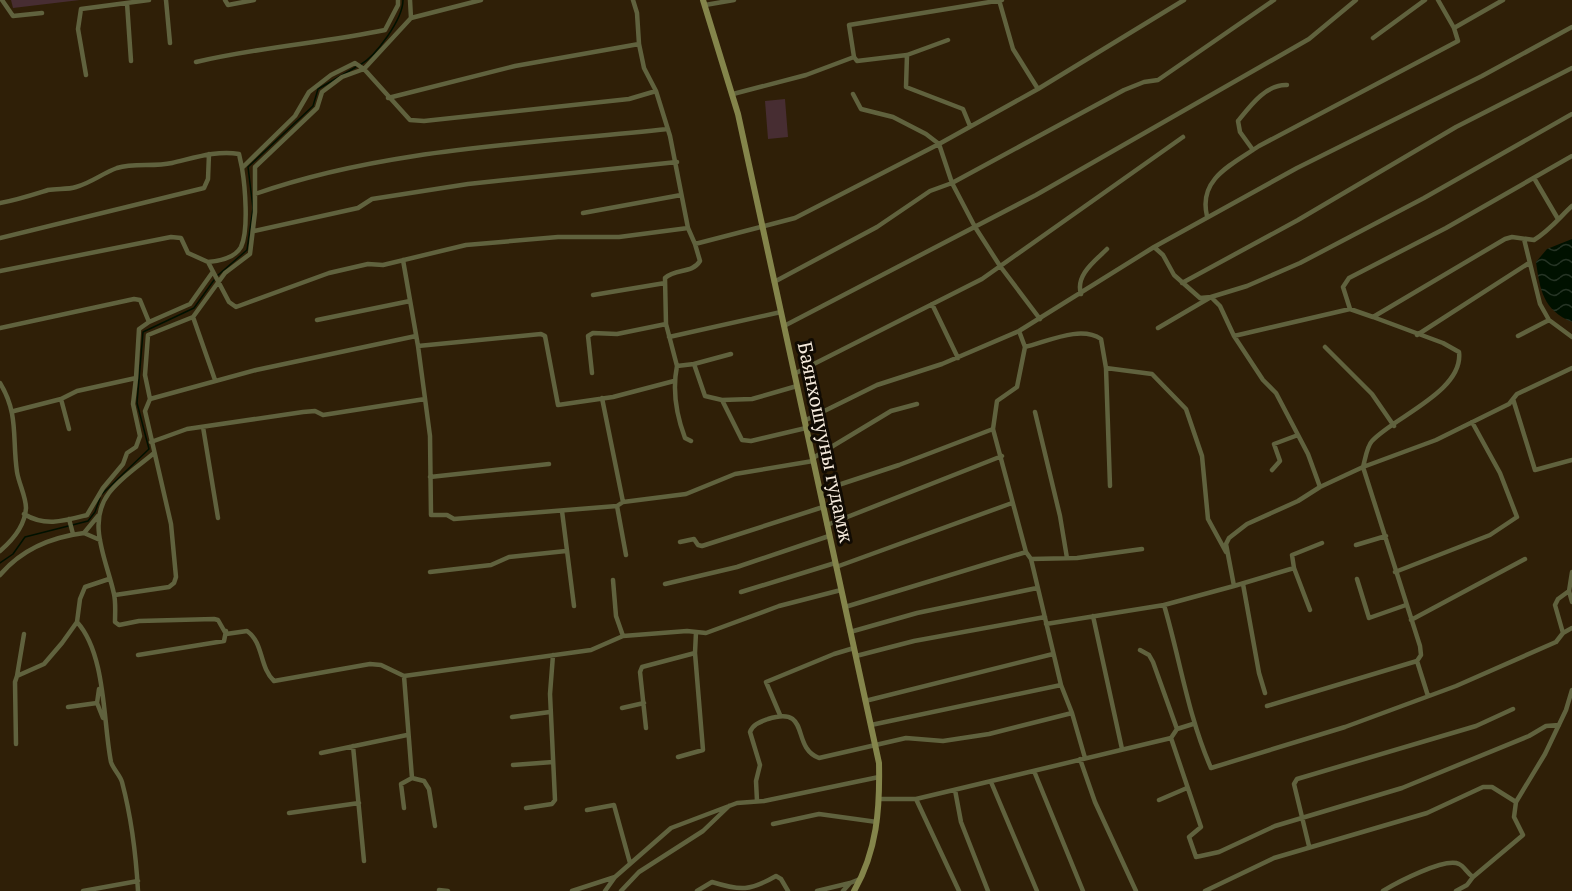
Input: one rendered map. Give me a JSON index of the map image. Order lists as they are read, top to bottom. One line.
{"streets":{"main road":["Баянхошууны гудамж"]}}
